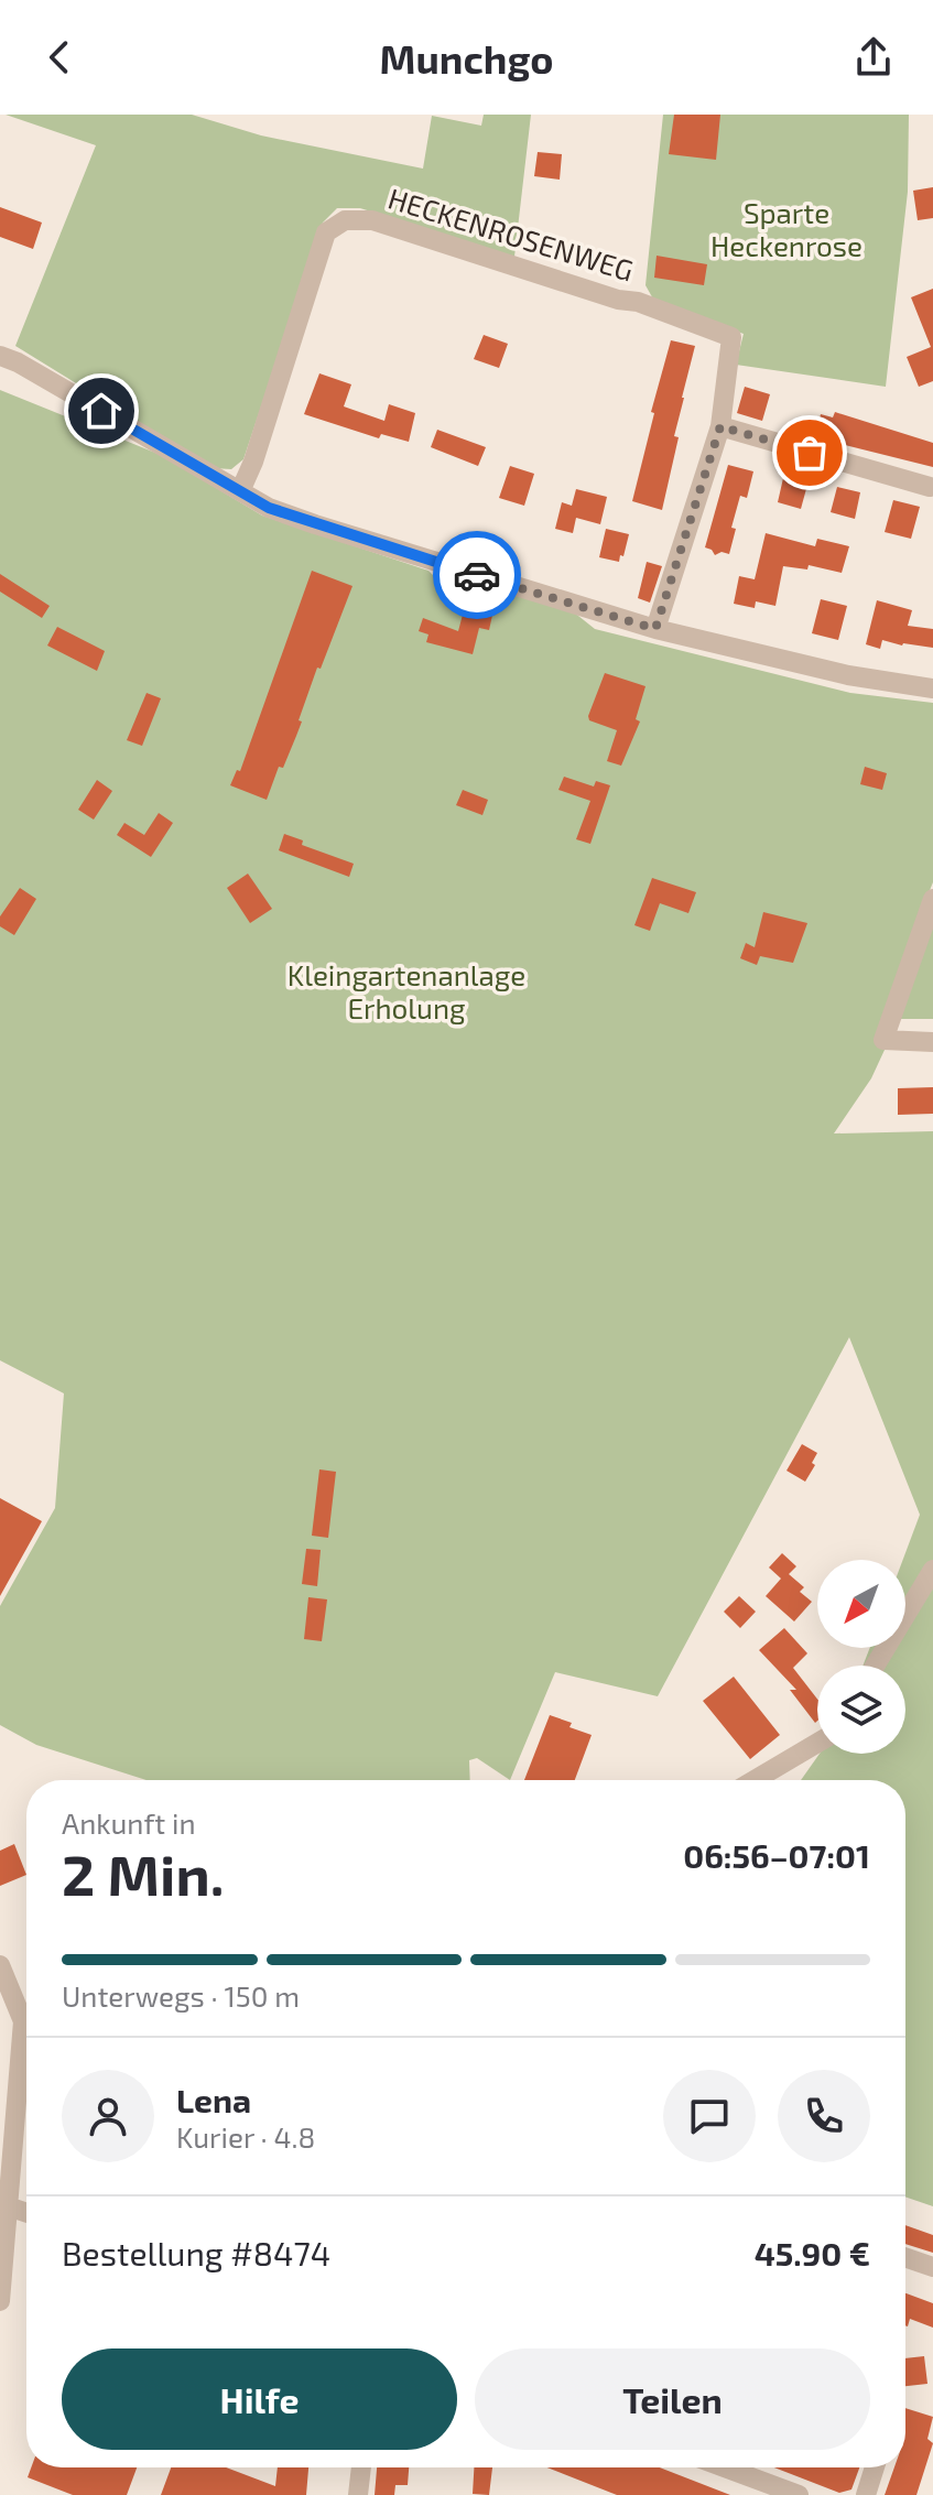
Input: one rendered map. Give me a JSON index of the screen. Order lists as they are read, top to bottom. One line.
{"streets":{"street":["HECKENROSENWEG"]},"parks":["Sparte Heckenrose","Kleingartenanlage Erholung"],"north":"bottom left","page":{"header":"Munchgo","heading":["2 Min.","Ankunft in","06:56–07:01"],"panel":["Lena","Kurier · 4.8","Bestellung #8474","45.90 €"],"bar":"Unterwegs · 150 m","buttons":["Hilfe","Teilen"]}}
